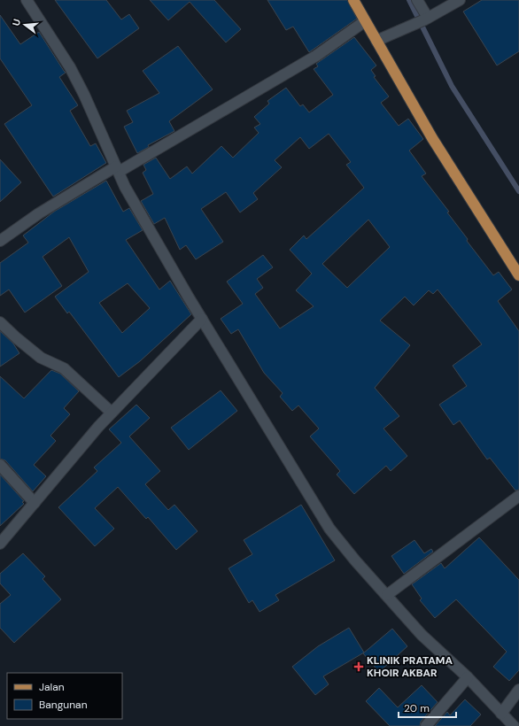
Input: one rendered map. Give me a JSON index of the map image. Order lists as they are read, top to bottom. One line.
{"places":{"health":["KLINIK PRATAMA KHOIR AKBAR"]},"legend":["Jalan","Bangunan"],"scale_bar":"20 m","north":"left"}
